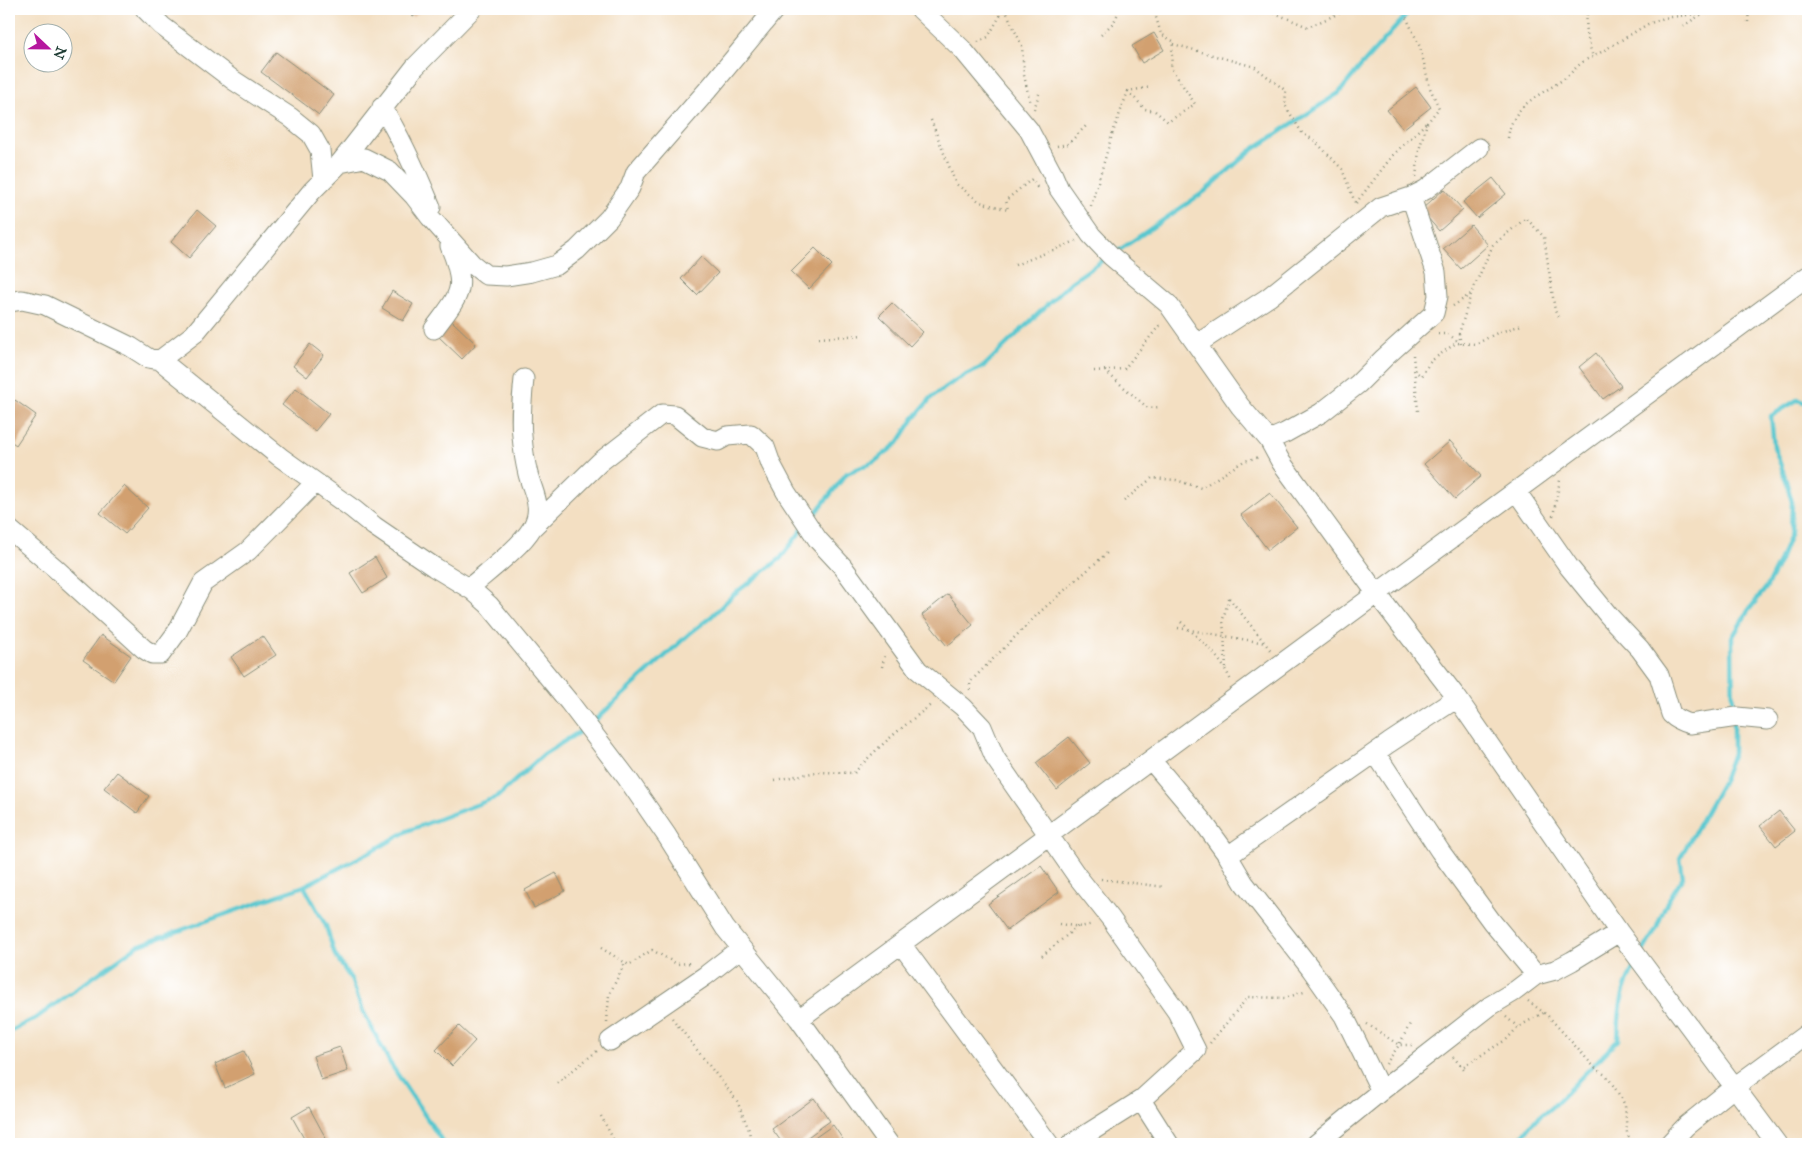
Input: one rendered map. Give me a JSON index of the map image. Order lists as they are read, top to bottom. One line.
{"north":"right"}
